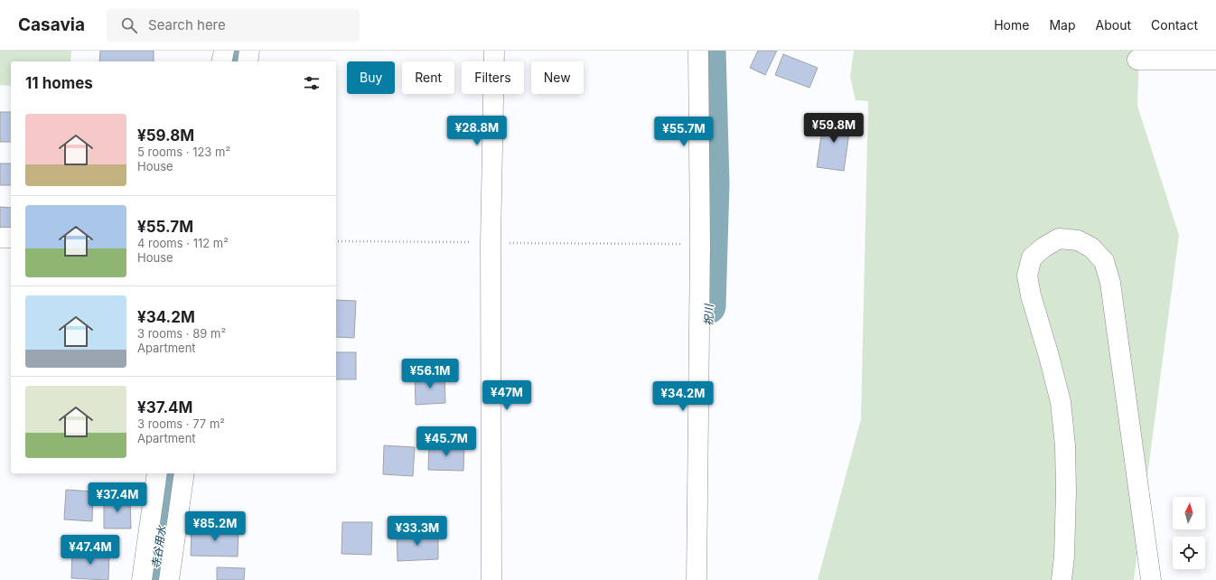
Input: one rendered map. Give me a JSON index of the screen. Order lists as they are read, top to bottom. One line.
{"water":["祝川","寺谷用水"],"north":"top","page":{"header":"Casavia","search":"Search here","nav":["Home","Map","About","Contact"],"chip":["Buy","Rent","Filters","New"],"heading":"11 homes","list":[{"name":"¥59.8M","note":"5 rooms · 123 m² · House"},{"name":"¥55.7M","note":"4 rooms · 112 m² · House"},{"name":"¥34.2M","note":"3 rooms · 89 m² · Apartment"},{"name":"¥37.4M","note":"3 rooms · 77 m² · Apartment"}],"price":["¥59.8M","¥28.8M","¥55.7M","¥56.1M","¥47M","¥34.2M","¥45.7M","¥37.4M","¥85.2M","¥33.3M","¥47.4M"]}}
